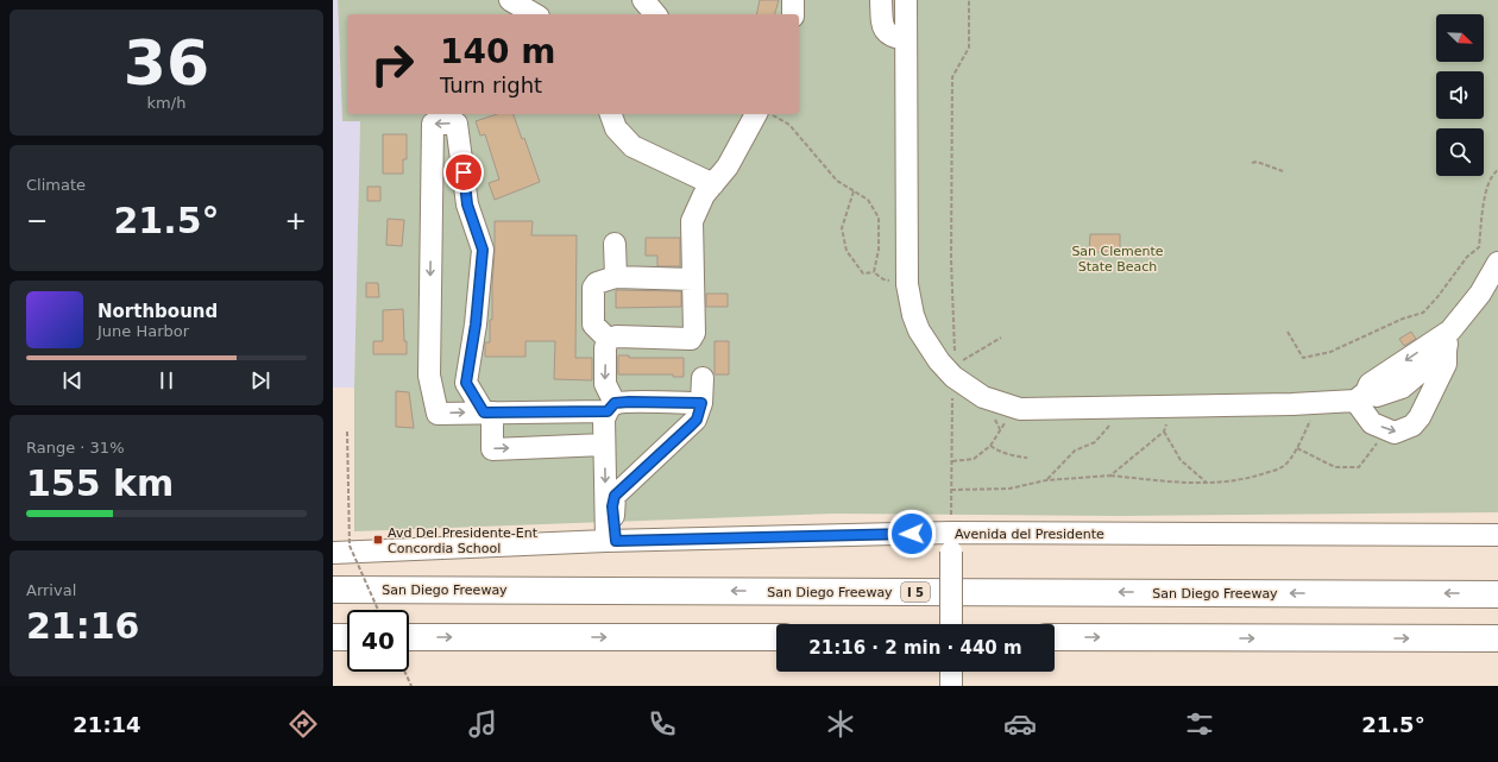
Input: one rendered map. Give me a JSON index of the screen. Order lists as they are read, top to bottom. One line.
{"streets":{"highway":["San Diego Freeway","I 5"],"street":["Avenida del Presidente"]},"parks":["San Clemente State Beach"],"places":{"transit":["Avd Del Presidente-Ent Concordia School"]},"north":"bottom right","page":{"tile":[["36","km/h"],"Climate",["Range · 31%","155 km"],["Arrival","21:16"]],"turn":["140 m","Turn right"],"heat":["−","21.5°","+"],"song":["Northbound","June Harbor"],"limit":"40","trip":"21:16 · 2 min · 440 m","tabs":["21:14","21.5°"]}}
